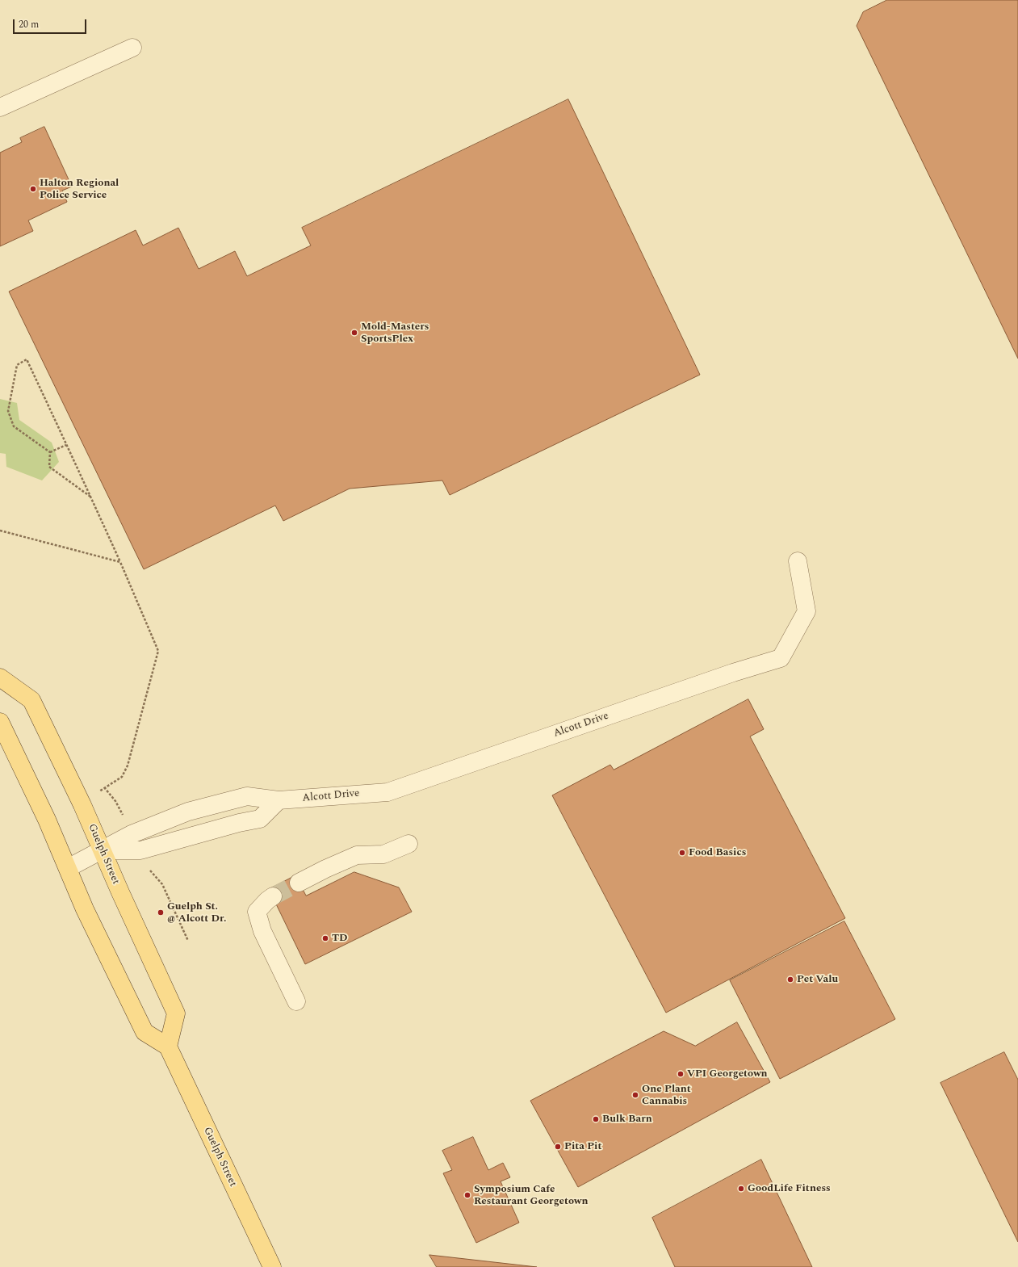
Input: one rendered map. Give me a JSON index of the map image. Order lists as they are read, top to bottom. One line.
{"streets":{"main road":["Guelph Street"],"street":["Alcott Drive"]},"crossings":[["Alcott Drive","Guelph Street"]],"places":["Halton Regional Police Service","Mold-Masters SportsPlex","Food Basics","Guelph St. @ Alcott Dr.","TD","Pet Valu","VPI Georgetown","One Plant Cannabis","Bulk Barn","Pita Pit","GoodLife Fitness","Symposium Cafe Restaurant Georgetown"],"scale_bar":"20 m"}
